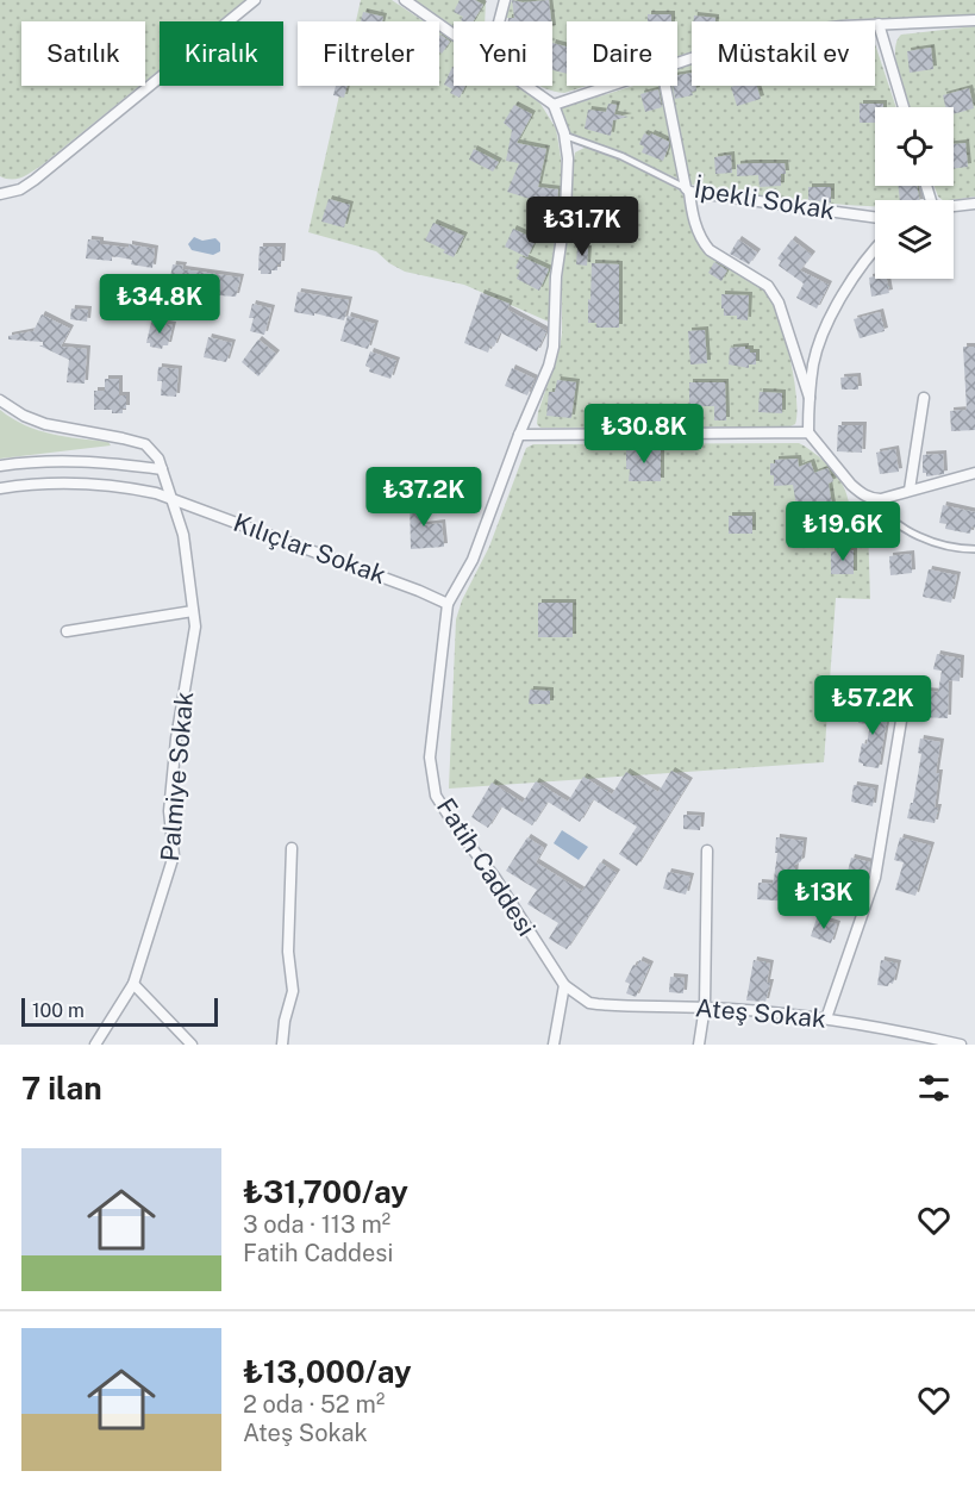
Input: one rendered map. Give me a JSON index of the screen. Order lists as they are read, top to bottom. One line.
{"streets":{"street":["İpekli Sokak","Kılıçlar Sokak","Palmiye Sokak","Fatih Caddesi","Ateş Sokak"]},"crossings":[["İpekli Sokak","Fatih Caddesi"],["Kılıçlar Sokak","Palmiye Sokak"],["Kılıçlar Sokak","Fatih Caddesi"],["Fatih Caddesi","Ateş Sokak"]],"scale_bar":"100 m","page":{"chip":["Satılık","Kiralık","Filtreler","Yeni","Daire","Müstakil ev"],"price":["₺31.7K","₺34.8K","₺30.8K","₺37.2K","₺19.6K","₺57.2K","₺13K"],"scale":"100 m","heading":"7 ilan","list":[{"name":"₺31,700/ay","note":"3 oda · 113 m² · Fatih Caddesi"},{"name":"₺13,000/ay","note":"2 oda · 52 m² · Ateş Sokak"}]}}
